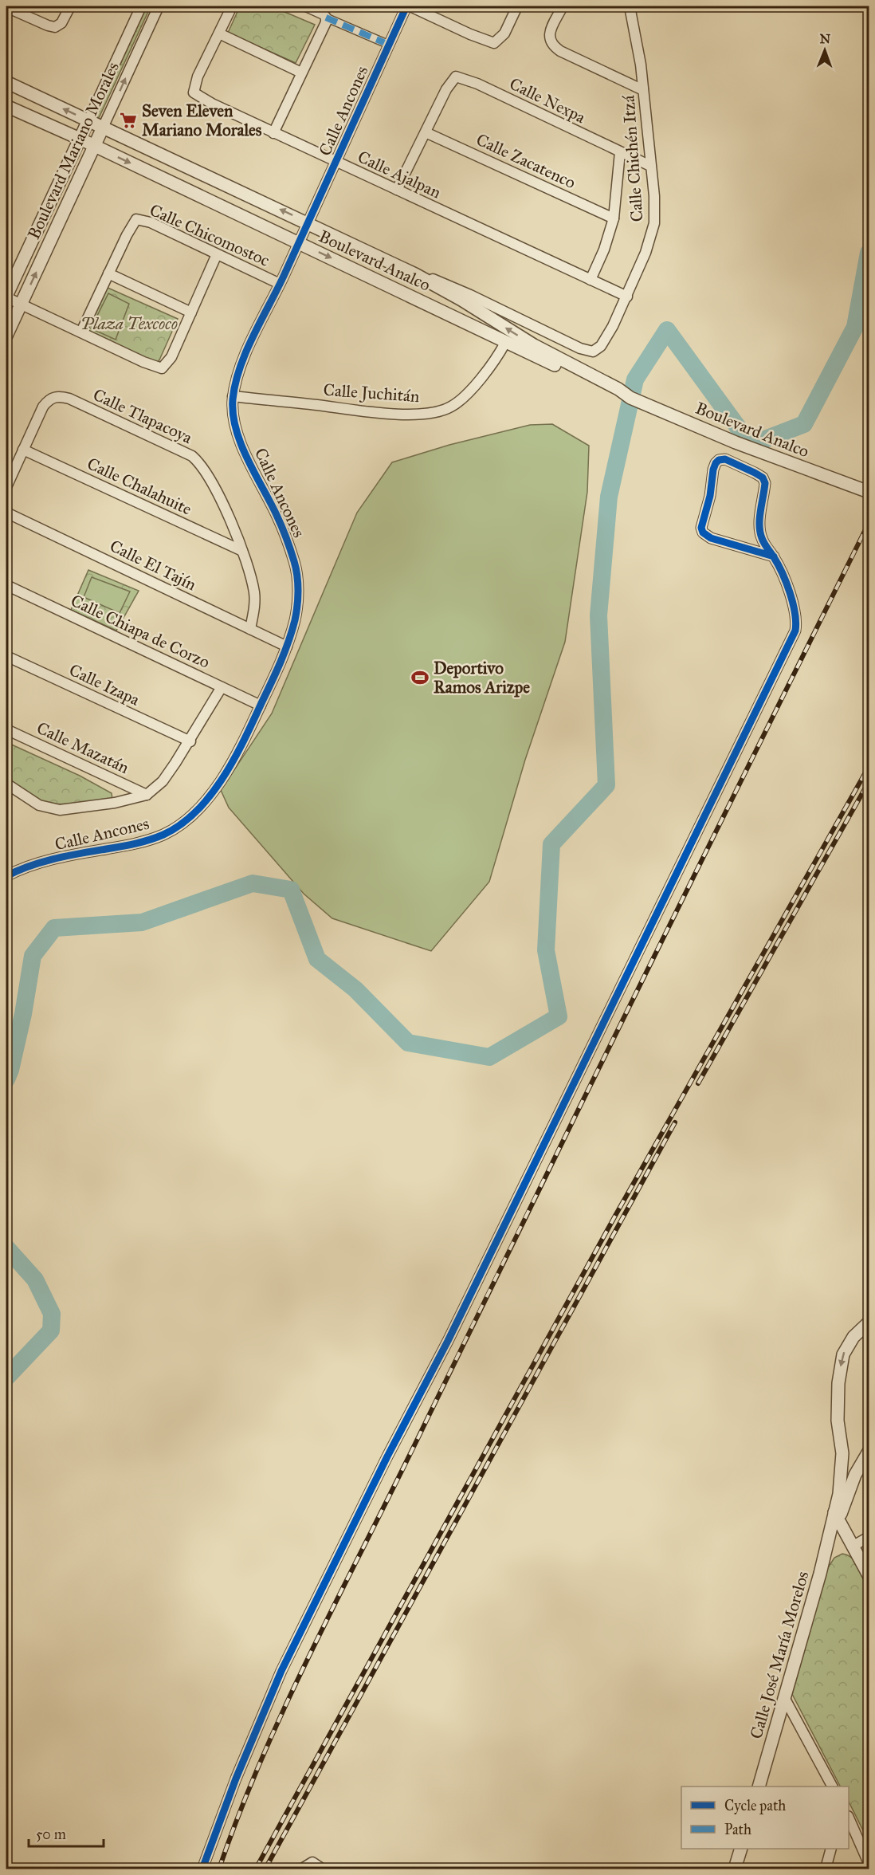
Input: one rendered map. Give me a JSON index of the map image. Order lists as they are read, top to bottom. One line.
{"streets":{"street":["Calle Nexpa","Calle Ancones","Boulevard Mariano Morales","Calle Chichén Itzá","Calle Zacatenco","Calle Ajalpan","Calle Chicomostoc","Boulevard Analco","Calle Juchitán","Calle Tlapacoya","Calle Chalahuite","Calle El Tajín","Calle Chiapa de Corzo","Calle Izapa","Calle Mazatán","Calle José María Morelos"]},"crossings":[["Calle Nexpa","Calle Zacatenco"],["Calle Nexpa","Calle Ajalpan"],["Calle Ancones","Calle Ajalpan"],["Calle Ancones","Calle Chicomostoc"],["Calle Ancones","Boulevard Analco"],["Calle Ancones","Calle Juchitán"],["Calle Ancones","Calle El Tajín"],["Calle Ancones","Calle Chiapa de Corzo"],["Boulevard Mariano Morales","Boulevard Analco"],["Calle Chichén Itzá","Calle Ajalpan"],["Calle Chichén Itzá","Boulevard Analco"],["Boulevard Analco","Calle Juchitán"],["Calle Tlapacoya","Calle Chalahuite"],["Calle Tlapacoya","Calle El Tajín"]],"parks":["Plaza Texcoco"],"places":{"supermarket":["Seven Eleven Mariano Morales"],"sports":["Deportivo Ramos Arizpe"]},"legend":["Cycle path","Path"],"scale_bar":"50 m","north":"top"}
